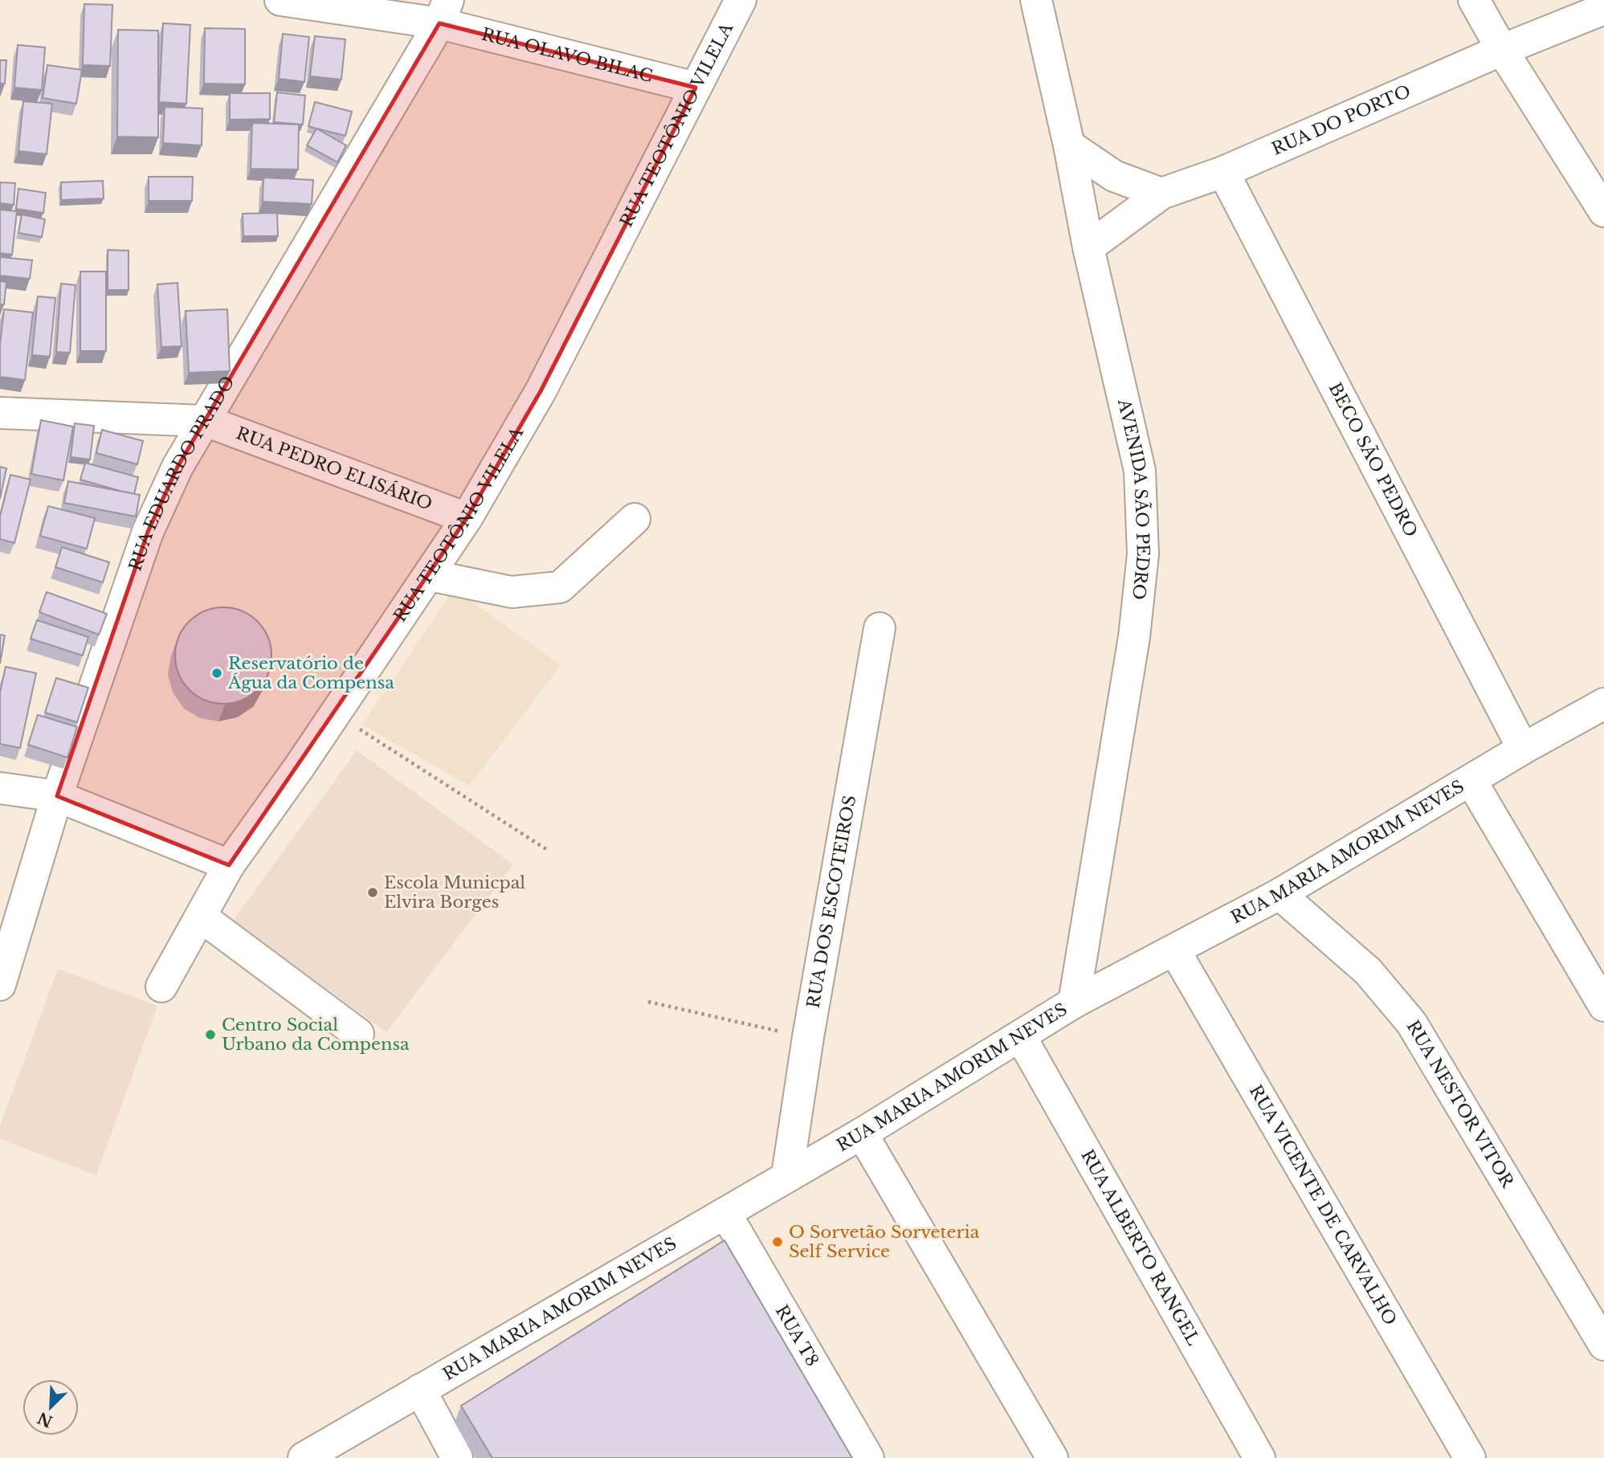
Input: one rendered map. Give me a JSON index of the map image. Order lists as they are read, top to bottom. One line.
{"streets":{"street":["RUA OLAVO BILAC","RUA DO PORTO","RUA TEOTÔNIO VILELA","BECO SÃO PEDRO","RUA PEDRO ELISÁRIO","RUA EDUARDO PRADO","AVENIDA SÃO PEDRO","RUA MARIA AMORIM NEVES","RUA DOS ESCOTEIROS","RUA NESTOR VITOR","RUA VICENTE DE CARVALHO","RUA ALBERTO RANGEL","RUA T8"]},"crossings":[["RUA OLAVO BILAC","RUA TEOTÔNIO VILELA"],["RUA OLAVO BILAC","RUA EDUARDO PRADO"],["RUA DO PORTO","BECO SÃO PEDRO"],["RUA DO PORTO","AVENIDA SÃO PEDRO"],["RUA TEOTÔNIO VILELA","RUA PEDRO ELISÁRIO"],["BECO SÃO PEDRO","RUA MARIA AMORIM NEVES"],["RUA PEDRO ELISÁRIO","RUA EDUARDO PRADO"],["AVENIDA SÃO PEDRO","RUA MARIA AMORIM NEVES"],["RUA MARIA AMORIM NEVES","RUA DOS ESCOTEIROS"],["RUA MARIA AMORIM NEVES","RUA NESTOR VITOR"],["RUA MARIA AMORIM NEVES","RUA VICENTE DE CARVALHO"],["RUA MARIA AMORIM NEVES","RUA ALBERTO RANGEL"],["RUA MARIA AMORIM NEVES","RUA T8"]],"places":["Reservatório de Água da Compensa","Escola Municpal Elvira Borges","Centro Social Urbano da Compensa","O Sorvetão Sorveteria Self Service"],"north":"bottom left"}
